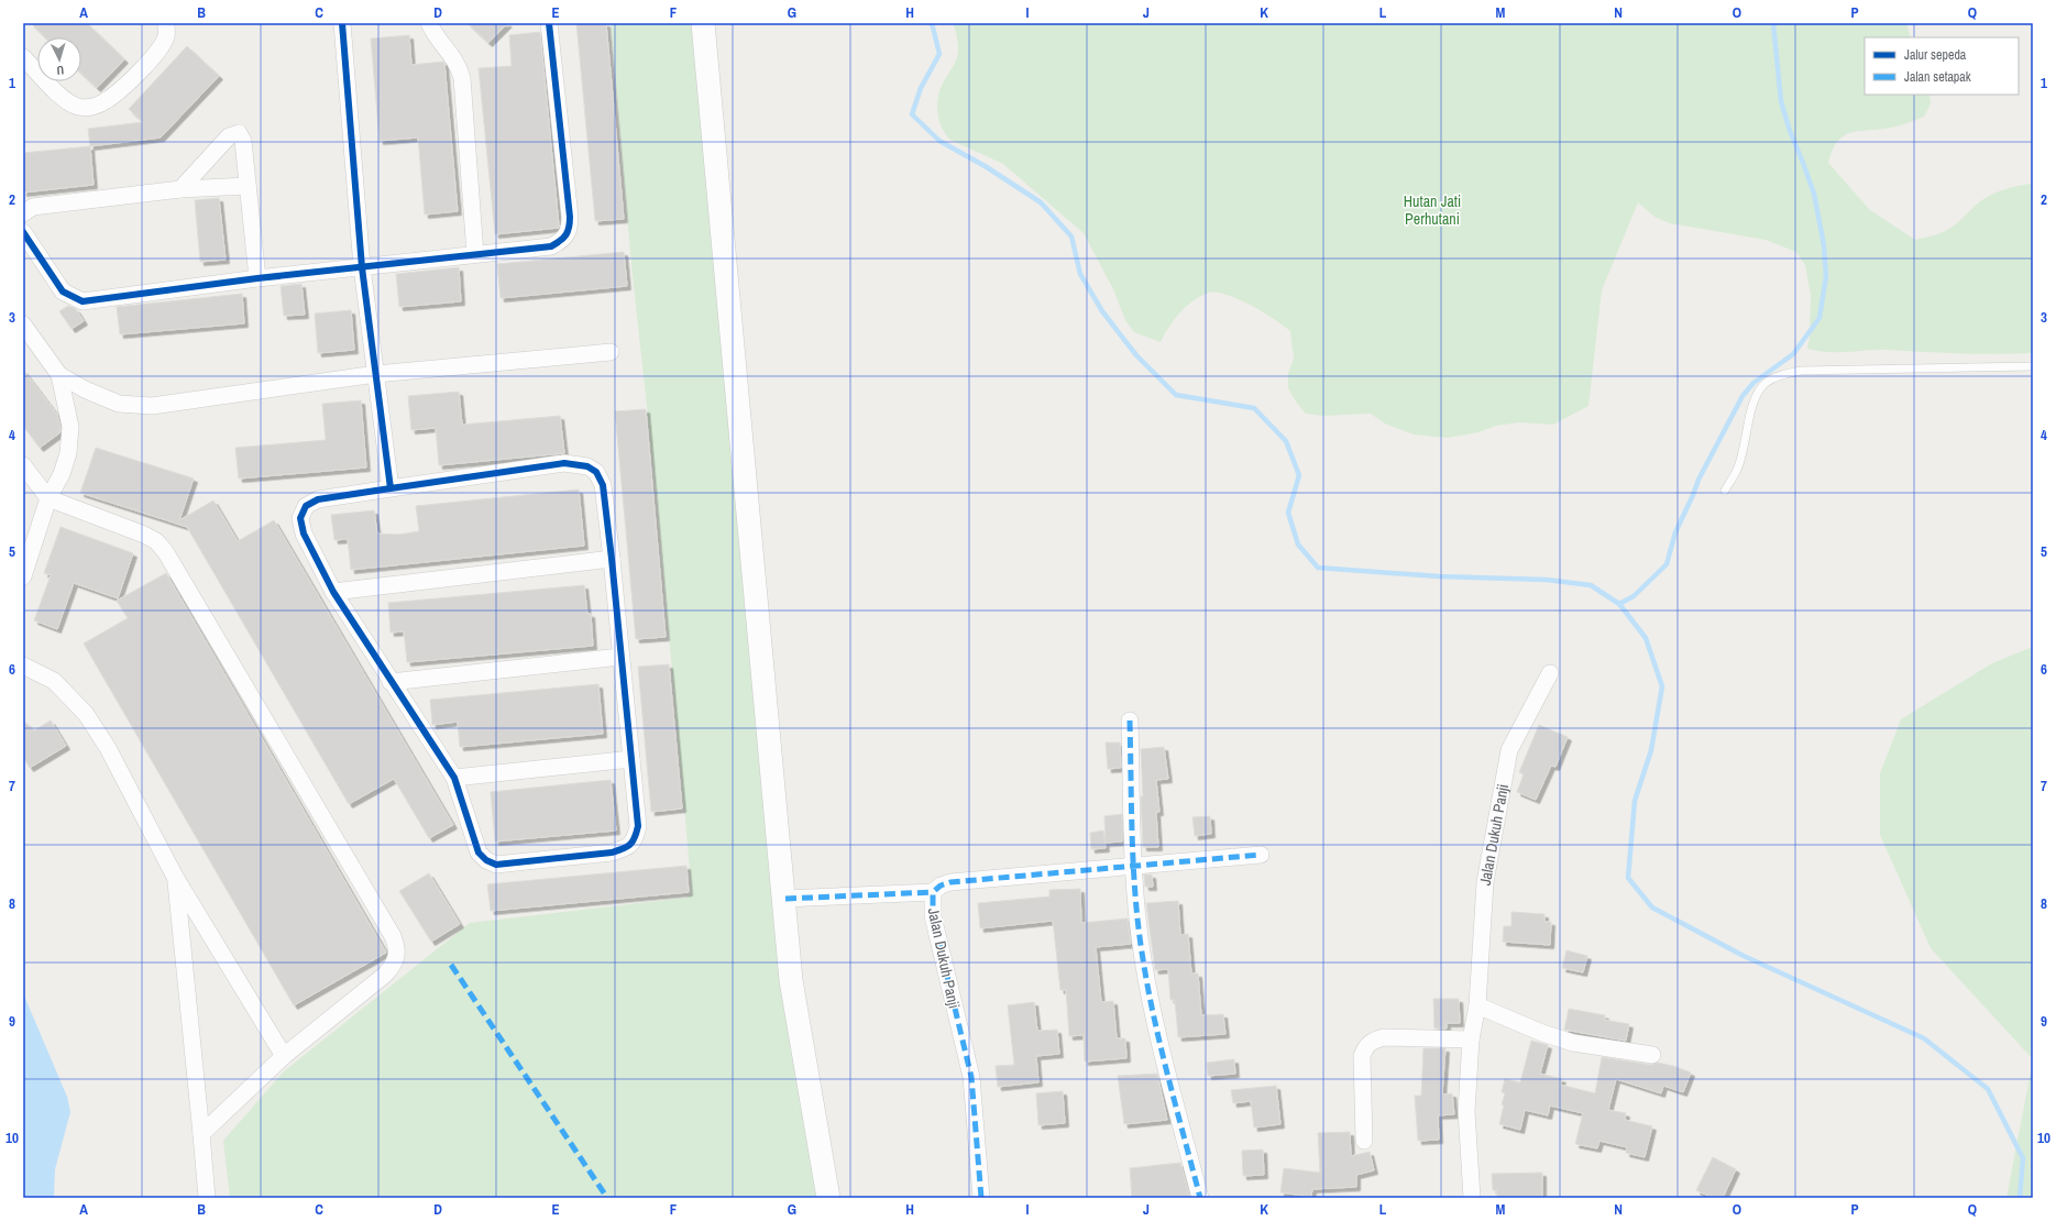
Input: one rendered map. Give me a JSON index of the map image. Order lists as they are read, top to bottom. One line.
{"streets":{"street":["Jalan Dukuh Panji"]},"parks":["Hutan Jati Perhutani"],"legend":["Jalur sepeda","Jalan setapak"],"north":"bottom","grid":{"columns":["A","B","C","D","E","F","G","H","I","J","K","L","M","N","O","P","Q"],"rows":["1","2","3","4","5","6","7","8","9","10"]}}
